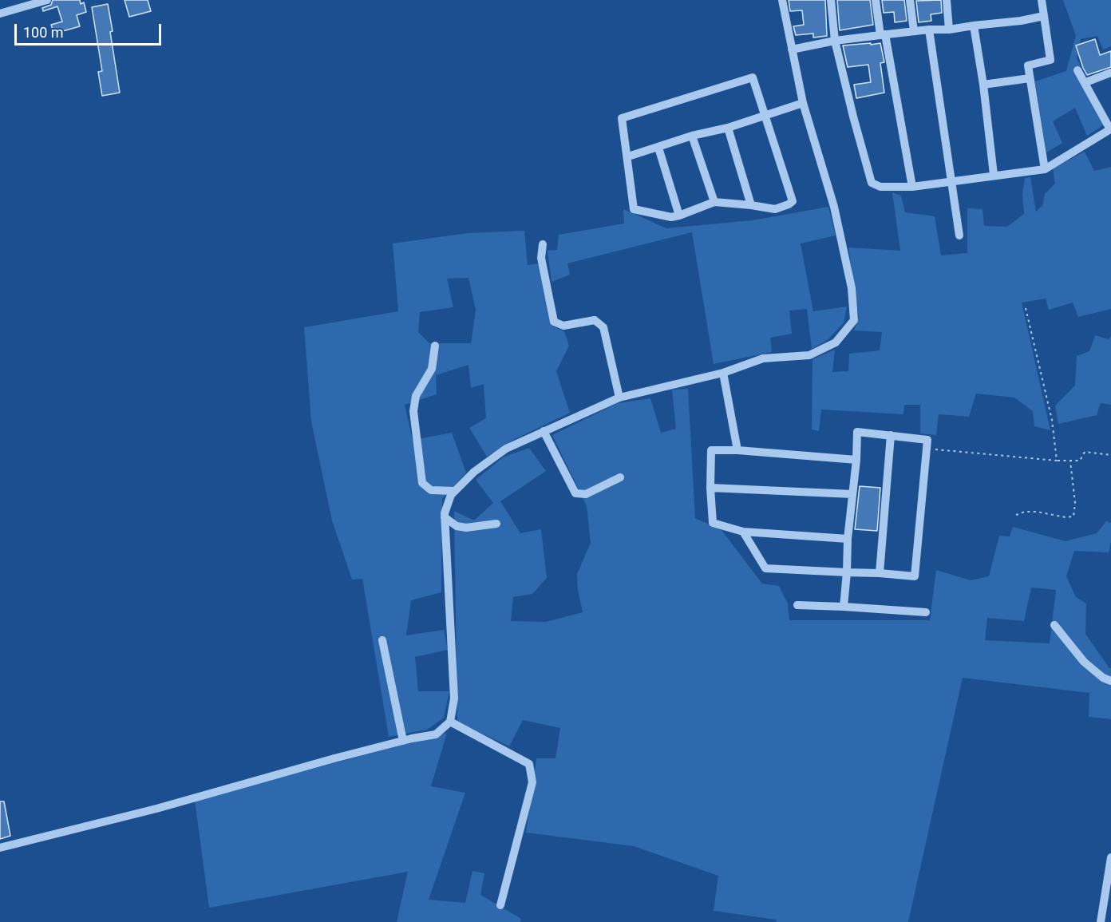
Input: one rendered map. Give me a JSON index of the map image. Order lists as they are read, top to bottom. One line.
{"scale_bar":"100 m"}
